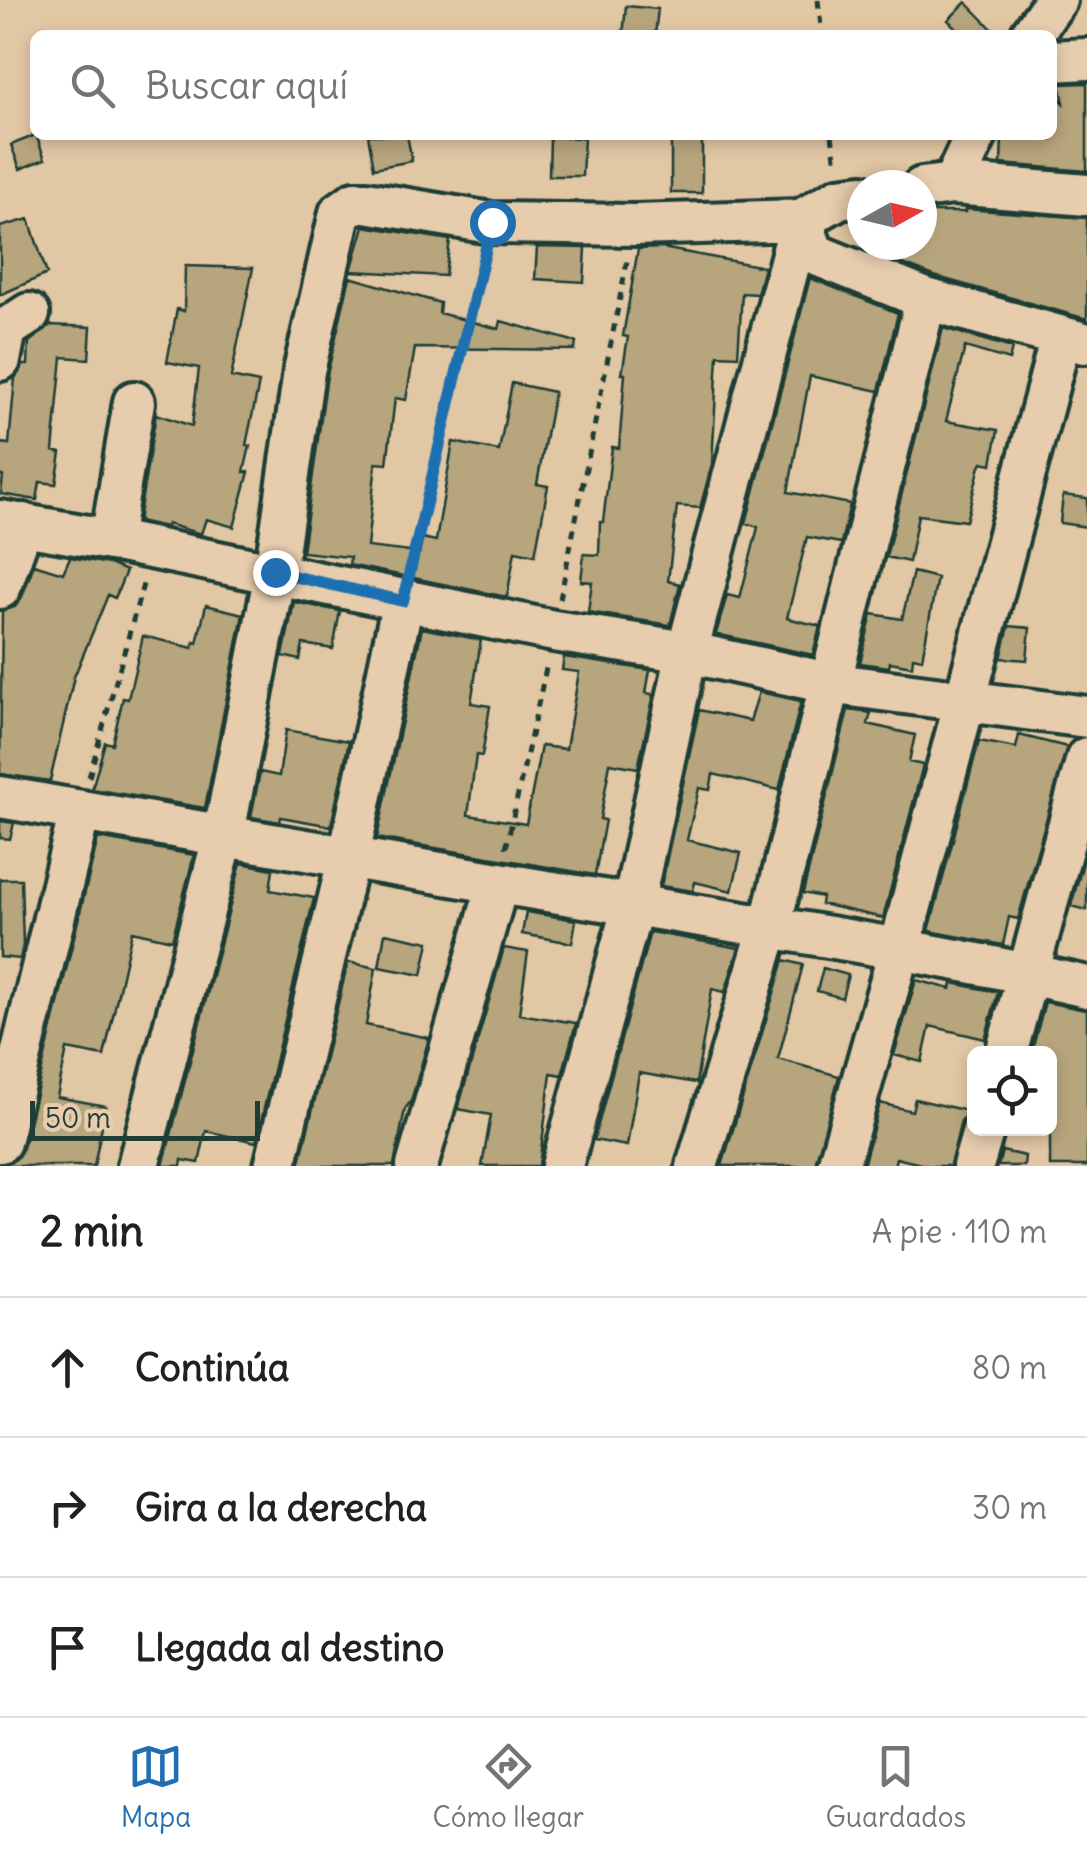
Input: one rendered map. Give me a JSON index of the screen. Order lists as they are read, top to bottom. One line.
{"scale_bar":"50 m","north":"right","page":{"search":"Buscar aquí","scale":"50 m","heading":["2 min","A pie · 110 m"],"list":[["Continúa","80 m"],["Gira a la derecha","30 m"],"Llegada al destino"],"nav":["Mapa","Cómo llegar","Guardados"]}}
